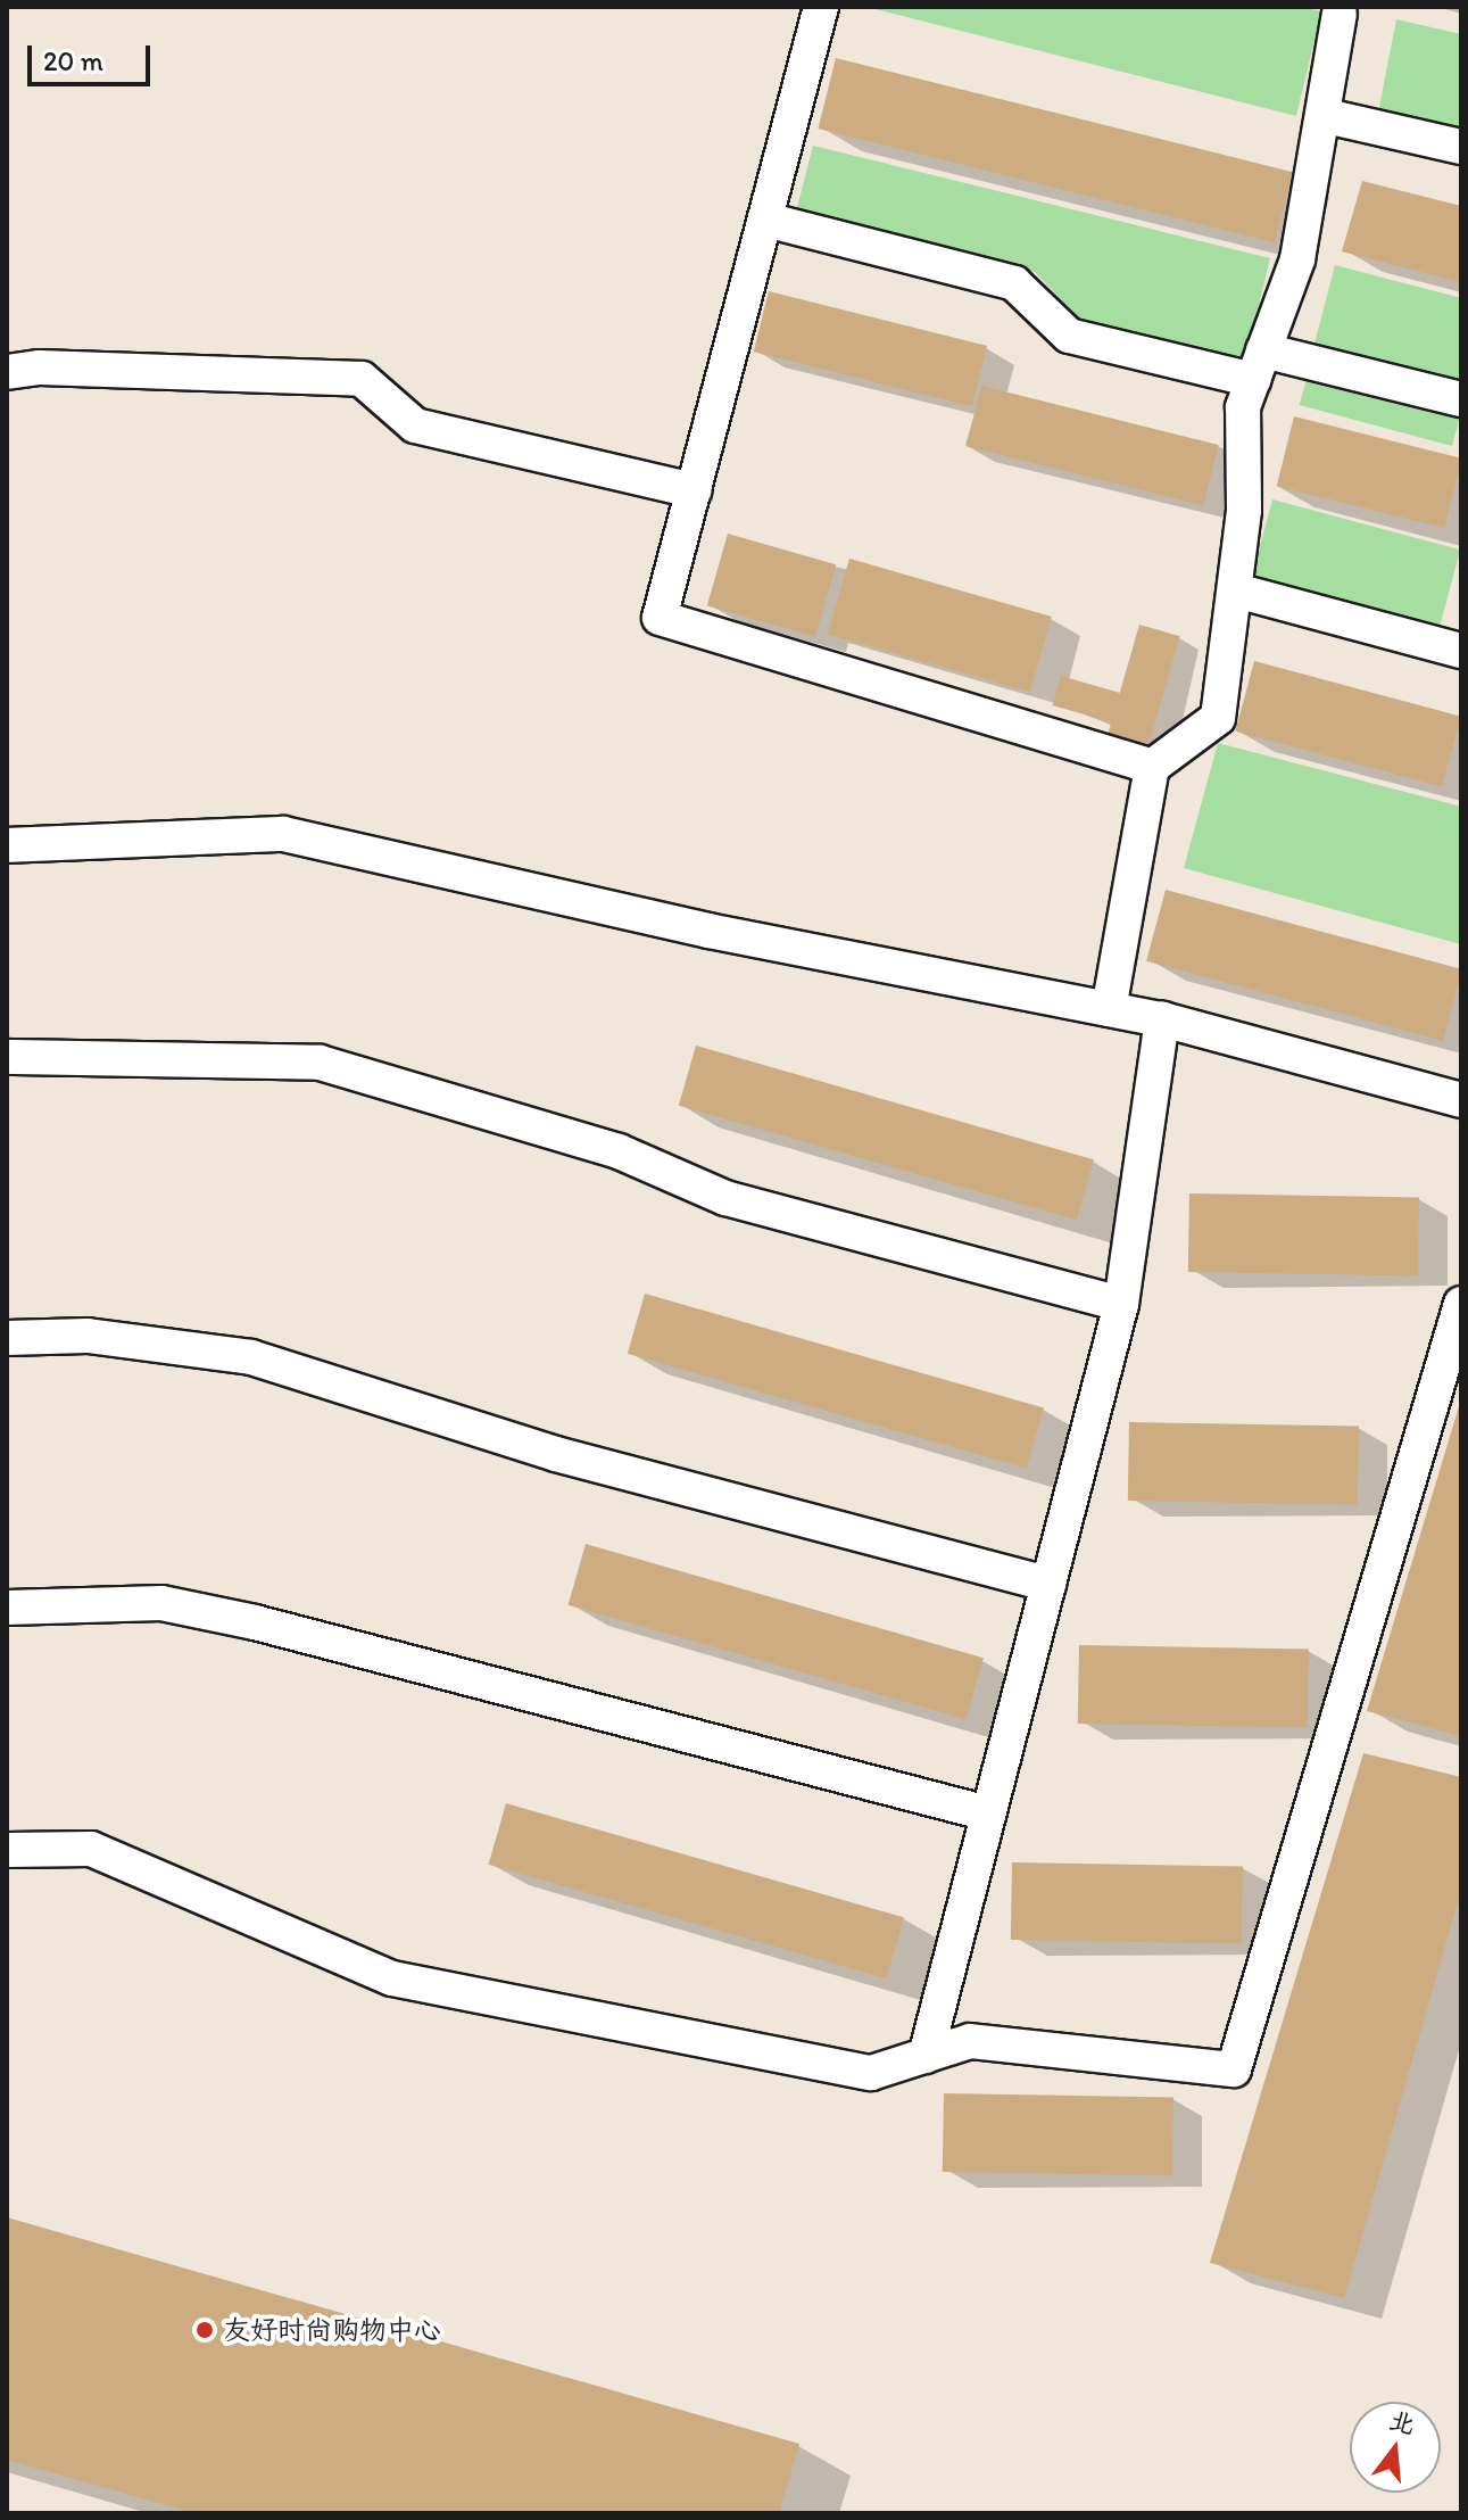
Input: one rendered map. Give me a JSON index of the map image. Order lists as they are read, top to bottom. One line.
{"places":["友好时尚购物中心"],"scale_bar":"20 m","north":"top"}
